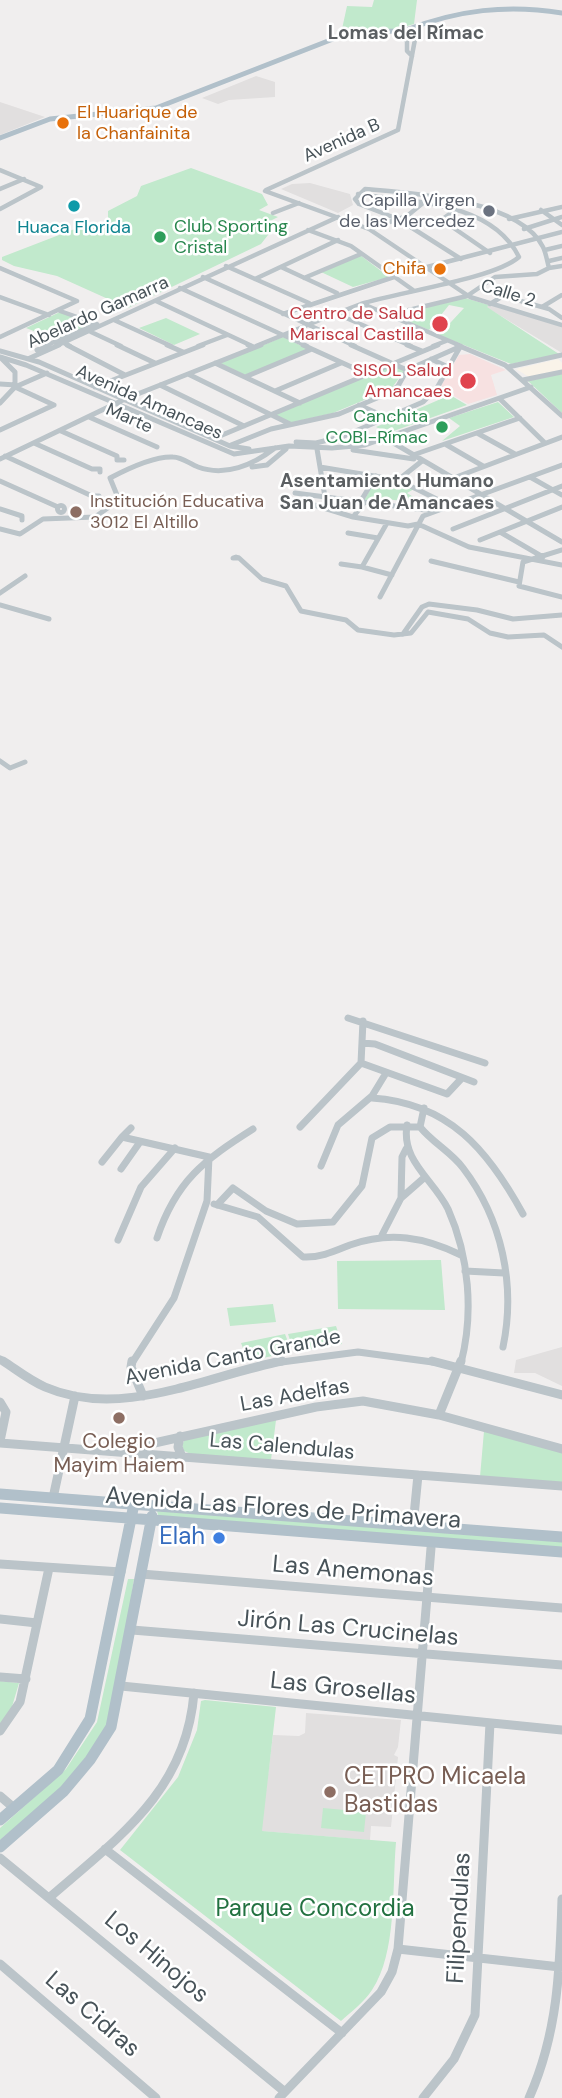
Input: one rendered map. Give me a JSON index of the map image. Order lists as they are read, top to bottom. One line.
{"streets":{"main road":["Avenida Las Flores de Primavera"],"street":["Avenida B","Calle 2","Abelardo Gamarra","Avenida Amancaes","Marte","Avenida Canto Grande","Las Adelfas","Las Calendulas","Las Anemonas","Jirón Las Crucinelas","Las Grosellas","Filipendulas","Los Hinojos","Las Cidras"]},"crossings":[["Avenida B","Calle 2"],["Calle 2","Abelardo Gamarra"],["Abelardo Gamarra","Avenida Amancaes"],["Las Adelfas","Las Calendulas"],["Las Grosellas","Filipendulas"]],"districts":["Lomas del Rímac","Asentamiento Humano San Juan de Amancaes"],"parks":["Parque Concordia"],"places":["El Huarique de la Chanfainita","Huaca Florida","Capilla Virgen de las Mercedez","Club Sporting Cristal","Chifa","Centro de Salud Mariscal Castilla","SISOL Salud Amancaes","Canchita COBI-Rímac","Institución Educativa 3012 El Altillo","Colegio Mayim Haiem","Elah","CETPRO Micaela Bastidas"]}
